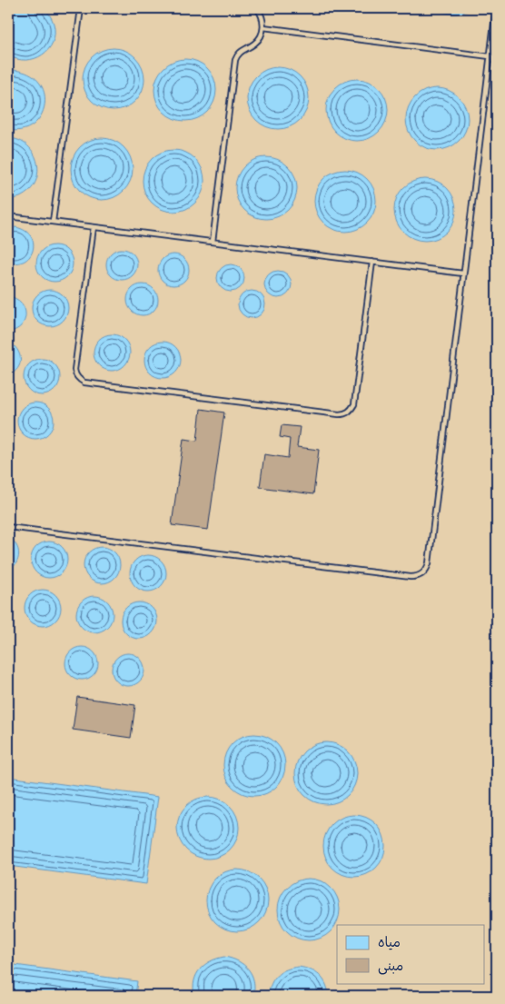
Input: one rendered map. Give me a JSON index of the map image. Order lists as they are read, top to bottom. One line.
{"legend":["مياه","مبنى"]}
